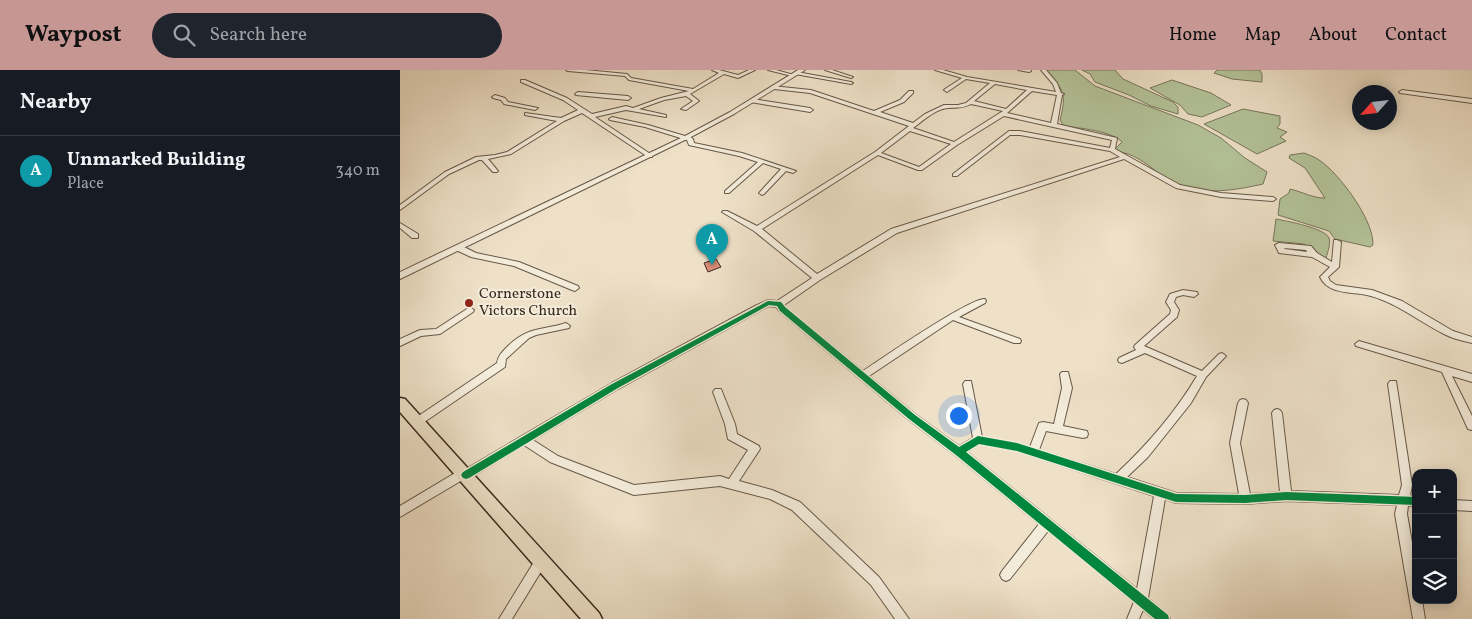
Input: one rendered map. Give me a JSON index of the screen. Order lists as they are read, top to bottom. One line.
{"places":["Cornerstone Victors Church"],"north":"bottom left","page":{"header":"Waypost","search":"Search here","nav":["Home","Map","About","Contact"],"heading":"Nearby","list":[{"mark":"A","name":"Unmarked Building","note":"Place","value":"340 m"}],"pins":"A","map_buttons":["+","−"]}}
